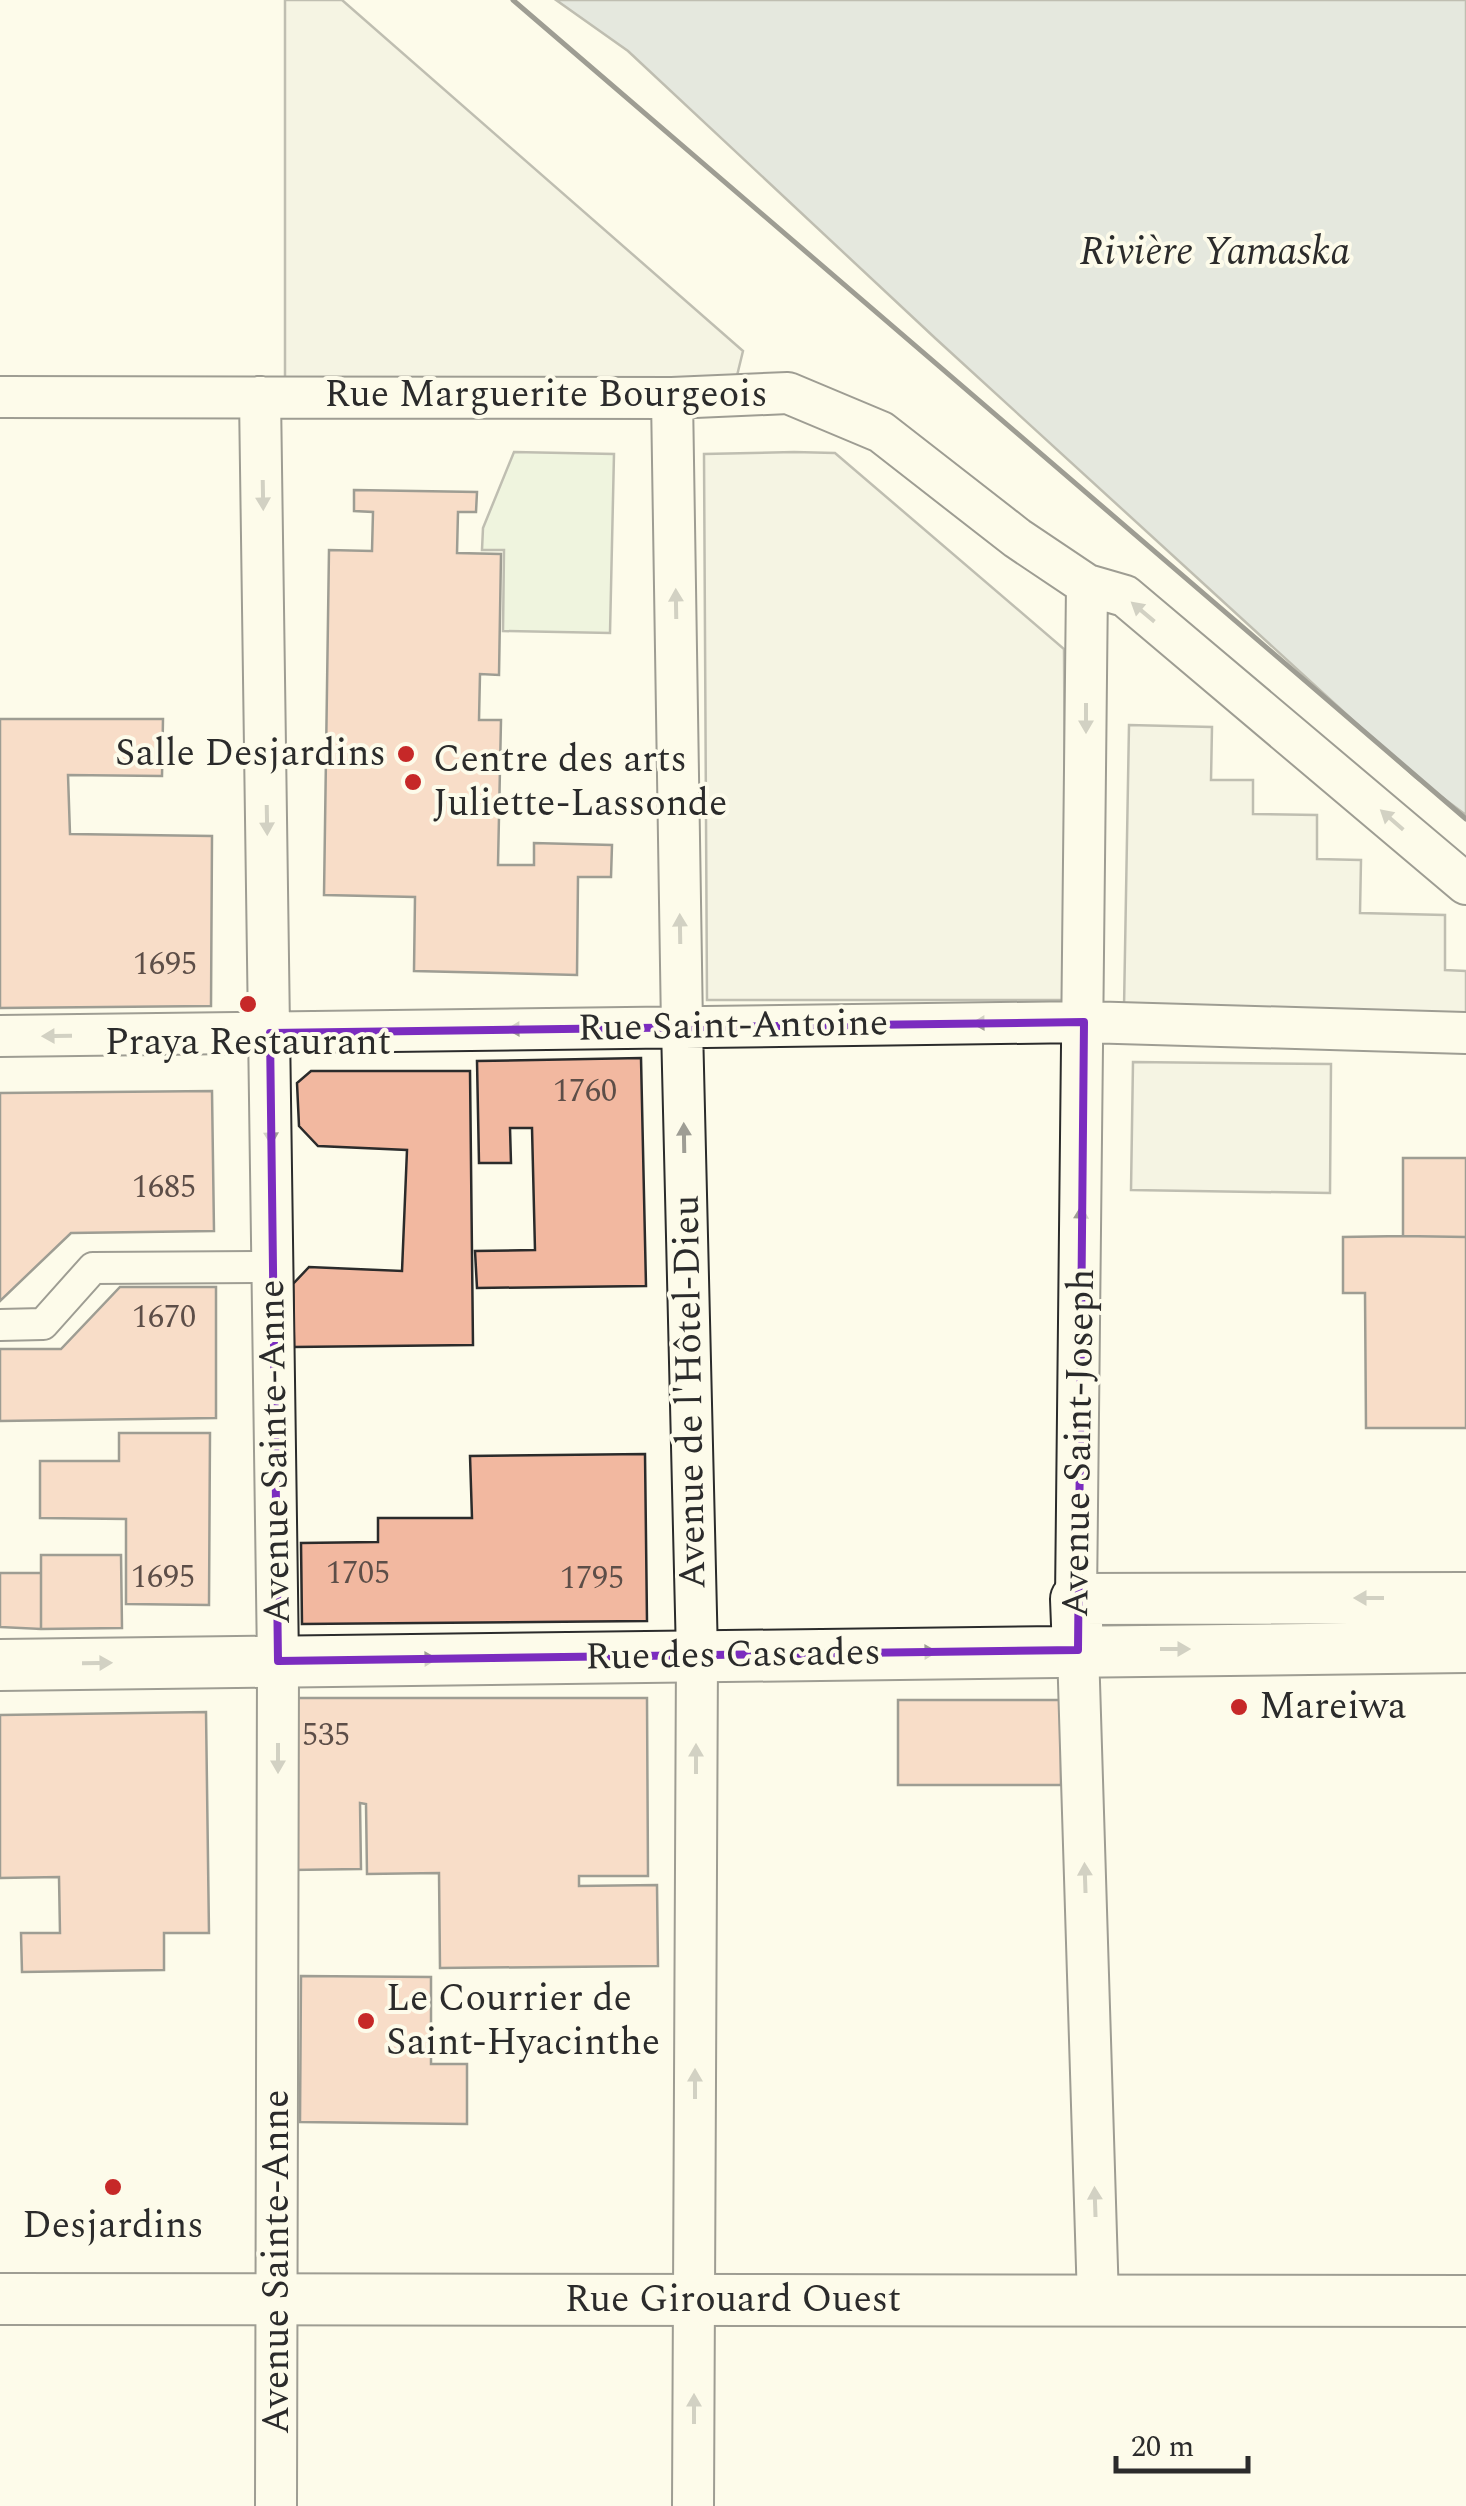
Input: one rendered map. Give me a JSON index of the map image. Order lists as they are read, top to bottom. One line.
{"streets":{"street":["Rue Marguerite Bourgeois","Rue Saint-Antoine","Avenue de l'Hôtel-Dieu","Avenue Saint-Joseph","Avenue Sainte-Anne","Rue des Cascades","Rue Girouard Ouest"]},"crossings":[["Rue Marguerite Bourgeois","Avenue de l'Hôtel-Dieu"],["Rue Marguerite Bourgeois","Avenue Saint-Joseph"],["Rue Marguerite Bourgeois","Avenue Sainte-Anne"],["Rue Saint-Antoine","Avenue de l'Hôtel-Dieu"],["Rue Saint-Antoine","Avenue Saint-Joseph"],["Rue Saint-Antoine","Avenue Sainte-Anne"],["Avenue de l'Hôtel-Dieu","Rue des Cascades"],["Avenue de l'Hôtel-Dieu","Rue Girouard Ouest"],["Avenue Saint-Joseph","Rue des Cascades"],["Avenue Saint-Joseph","Rue Girouard Ouest"],["Avenue Sainte-Anne","Rue des Cascades"],["Avenue Sainte-Anne","Rue Girouard Ouest"]],"one_way":["Rue Saint-Antoine","Avenue de l'Hôtel-Dieu","Avenue Sainte-Anne"],"water":["Rivière Yamaska"],"places":["Salle Desjardins","Centre des arts Juliette-Lassonde","Praya Restaurant","Mareiwa","Le Courrier de Saint-Hyacinthe","Desjardins"],"house_numbers":["1695","1760","1685","1670","1705","1695","1795","535"],"scale_bar":"20 m"}
